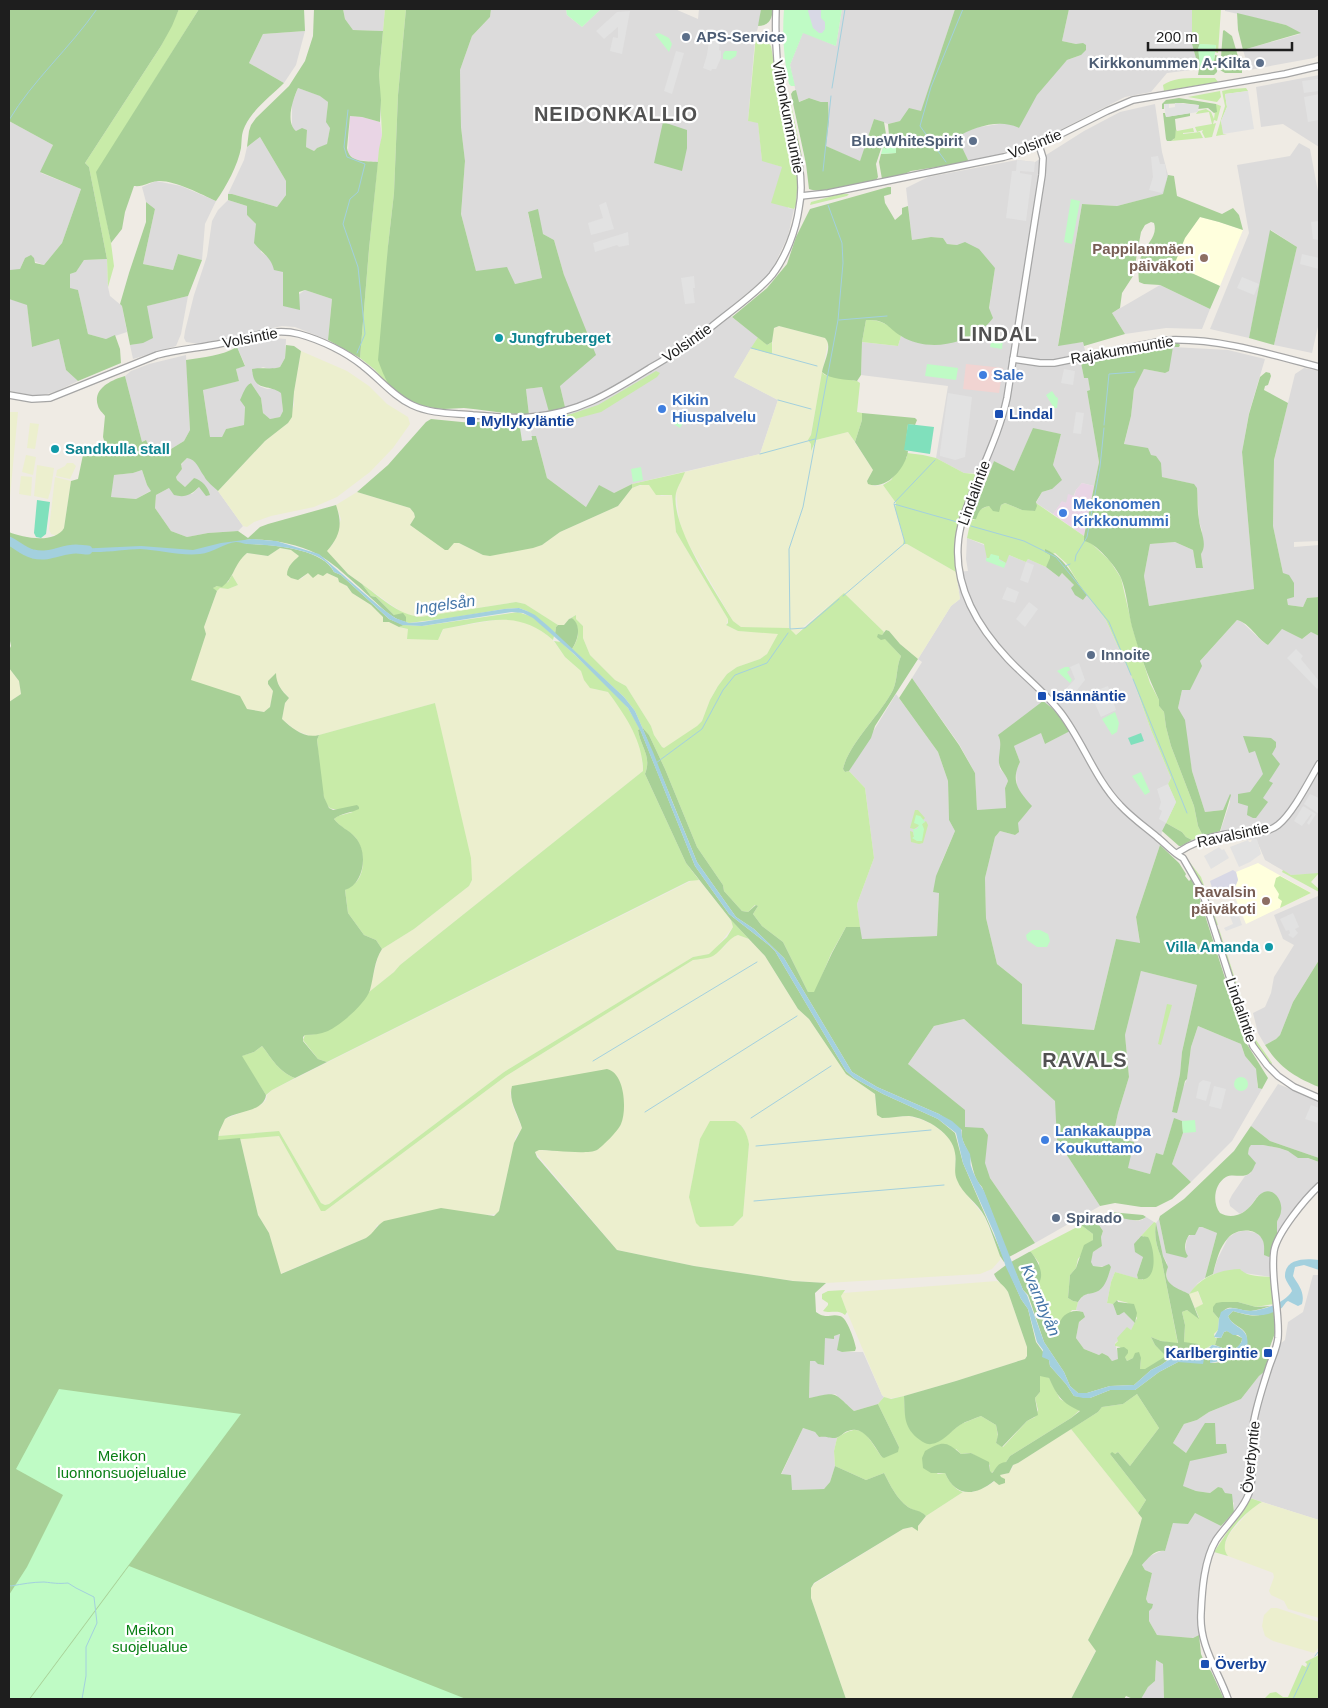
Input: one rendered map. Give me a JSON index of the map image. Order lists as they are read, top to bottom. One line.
{"streets":{"street":["Vilhonkummuntie","Volsintie","Rajakummuntie","Lindalintie","Ravalsintie","Överbyntie"]},"crossings":[["Vilhonkummuntie","Volsintie"],["Volsintie","Lindalintie"],["Rajakummuntie","Lindalintie"],["Lindalintie","Ravalsintie"]],"districts":["NEIDONKALLIO","LINDAL","RAVALS"],"water":["Ingelsån","Kvarnbyån"],"parks":["Meikon luonnonsuojelualue","Meikon suojelualue"],"places":{"other":["APS-Service","Kirkkonummen A-Kilta","BlueWhiteSpirit","Pappilanmäen päiväkoti","Jungfruberget","Sale","Kikin Hiuspalvelu","Sandkulla stall","Mekonomen Kirkkonummi","Innoite","Ravalsin päiväkoti","Villa Amanda","Lankakauppa Koukuttamo","Spirado"],"transit":["Lindal","Myllykyläntie","Isännäntie","Karlbergintie","Överby"]},"scale_bar":"200 m"}
